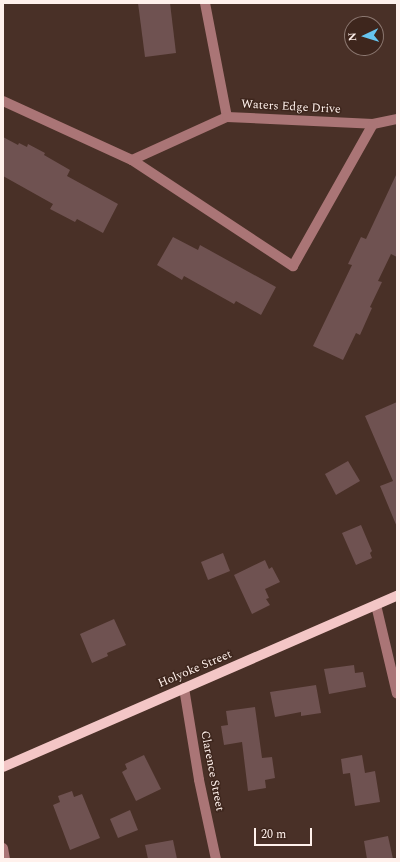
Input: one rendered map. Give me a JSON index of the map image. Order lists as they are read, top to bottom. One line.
{"streets":{"main road":["Holyoke Street"],"street":["Waters Edge Drive","Clarence Street"]},"crossings":[["Holyoke Street","Clarence Street"]],"scale_bar":"20 m","north":"left"}
